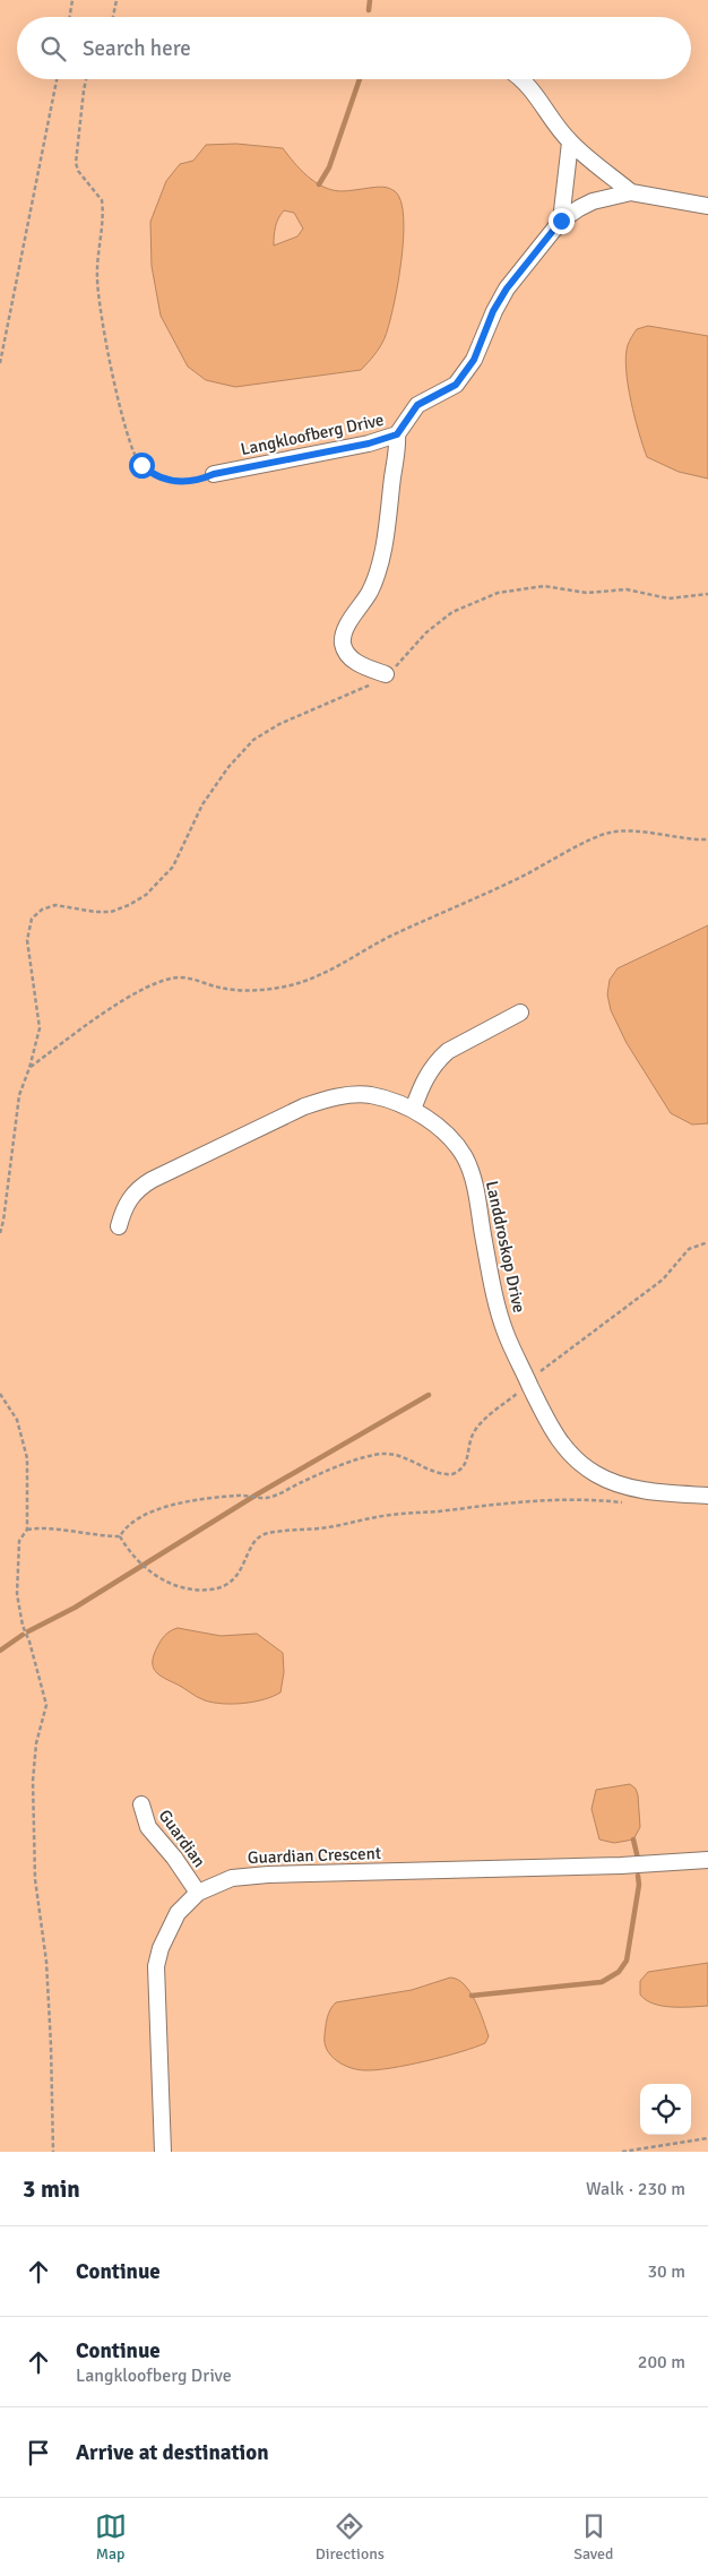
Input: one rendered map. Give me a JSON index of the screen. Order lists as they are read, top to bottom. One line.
{"streets":{"street":["Langkloofberg Drive","Landdroskop Drive","Guardian","Guardian Crescent"]},"crossings":[["Guardian","Guardian Crescent"]],"page":{"search":"Search here","heading":["3 min","Walk · 230 m"],"list":[["Continue","30 m"],["Continue","Langkloofberg Drive","200 m"],"Arrive at destination"],"nav":["Map","Directions","Saved"]}}
